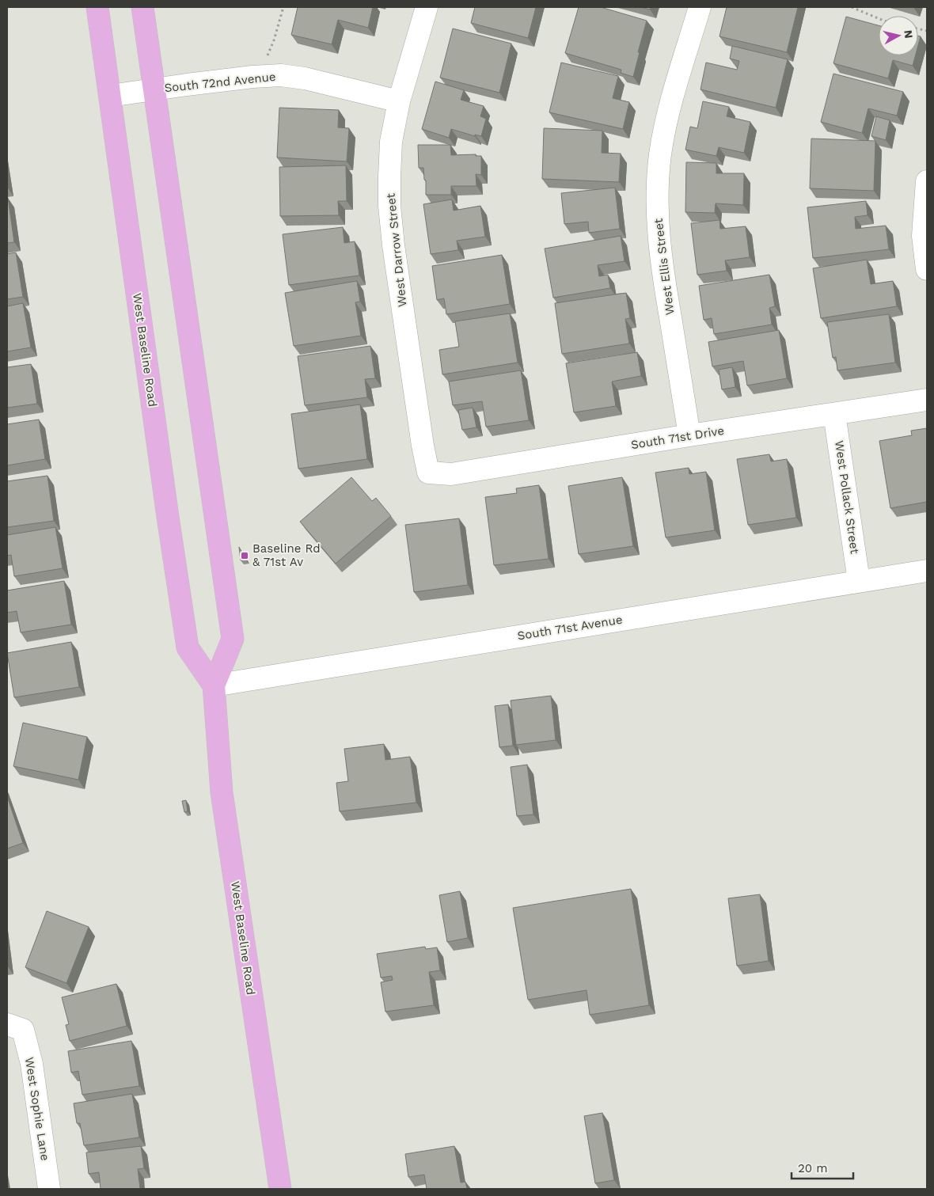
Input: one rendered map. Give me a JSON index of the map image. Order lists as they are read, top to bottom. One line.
{"streets":{"main road":["West Baseline Road"],"street":["South 72nd Avenue","West Darrow Street","West Ellis Street","South 71st Drive","West Pollack Street","South 71st Avenue","West Sophie Lane"]},"crossings":[["South 72nd Avenue","West Darrow Street"],["South 72nd Avenue","West Baseline Road"],["West Darrow Street","South 71st Drive"],["West Ellis Street","South 71st Drive"],["West Baseline Road","South 71st Avenue"],["South 71st Drive","West Pollack Street"],["West Pollack Street","South 71st Avenue"]],"places":{"transit":["Baseline Rd & 71st Av"]},"scale_bar":"20 m","north":"right"}
